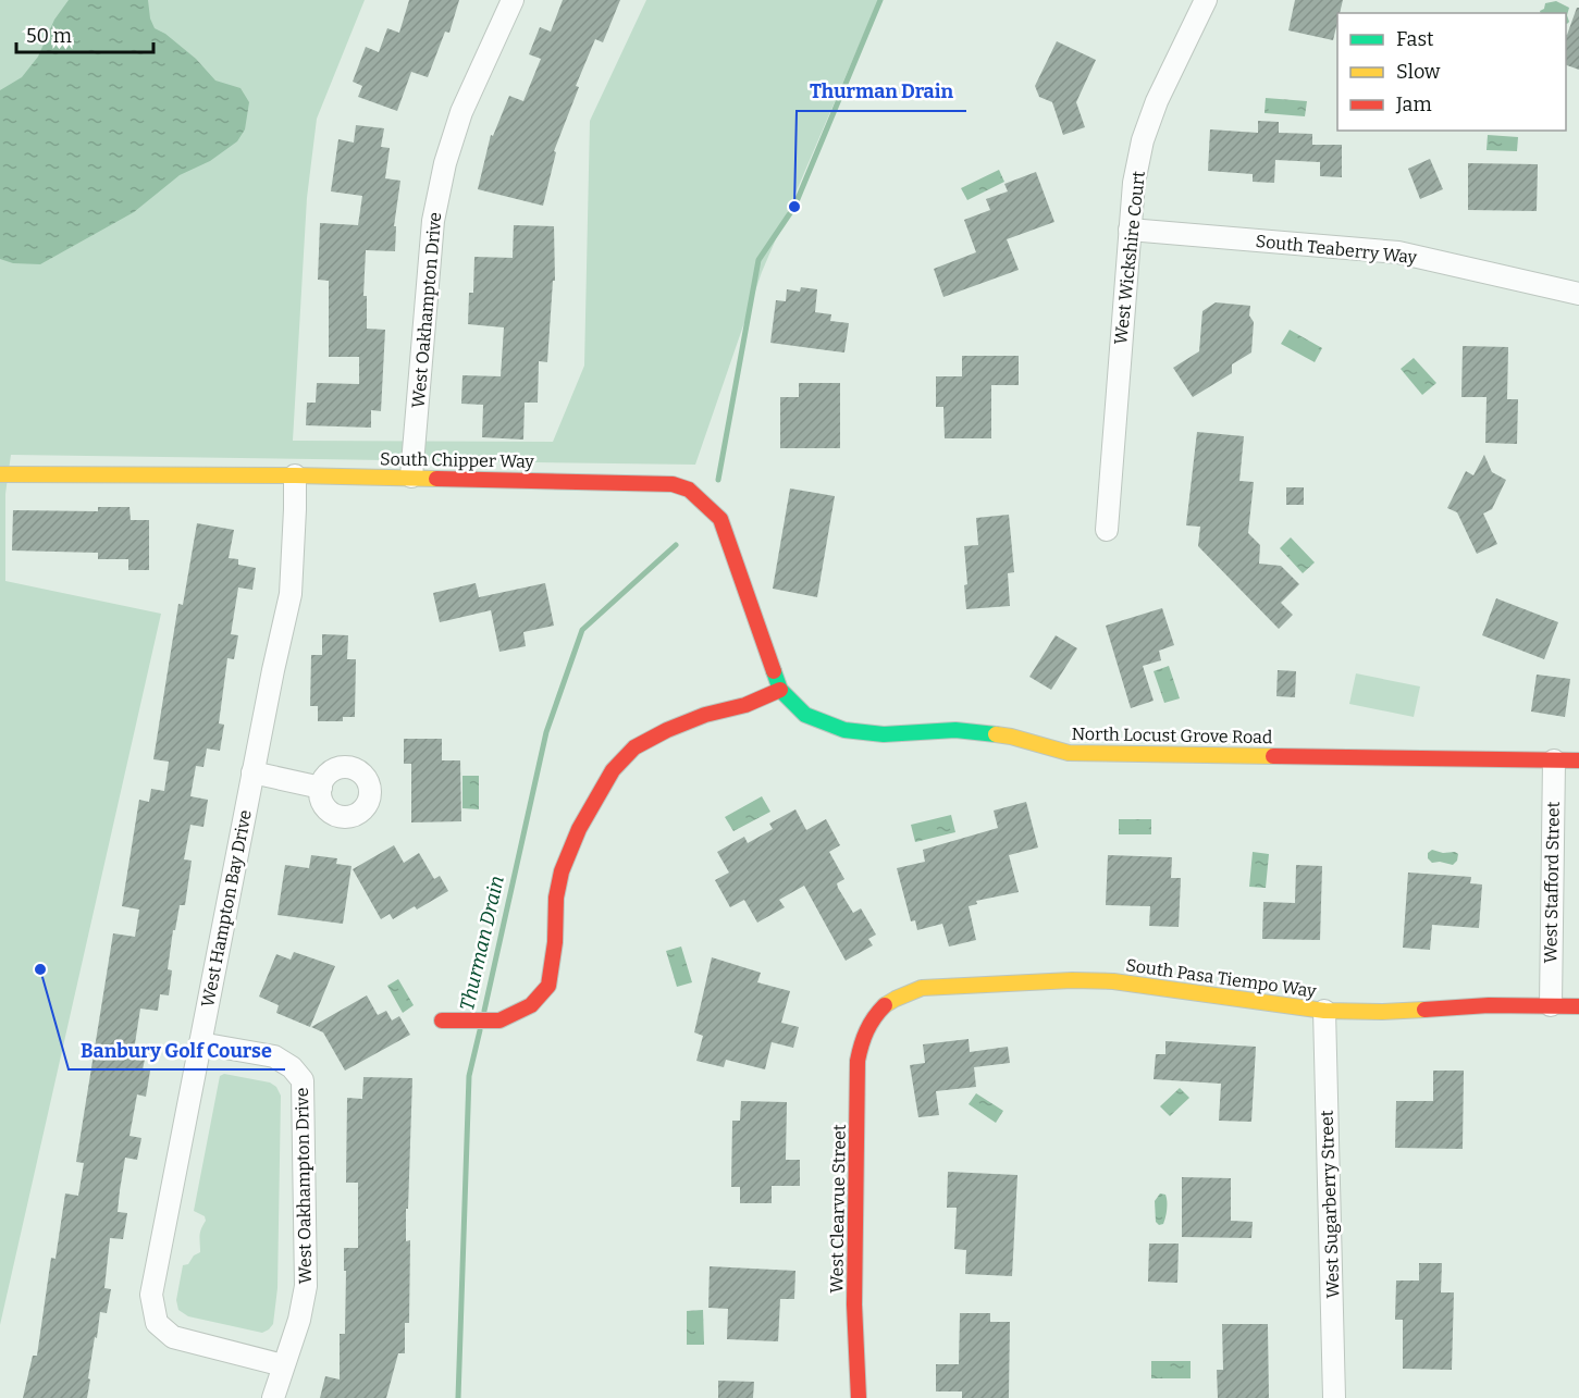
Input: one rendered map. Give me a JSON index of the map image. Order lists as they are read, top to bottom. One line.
{"streets":{"street":["South Teaberry Way","West Wickshire Court","West Oakhampton Drive","South Chipper Way","North Locust Grove Road","West Stafford Street","West Hampton Bay Drive","South Pasa Tiempo Way","West Sugarberry Street","West Clearvue Street"]},"crossings":[["South Teaberry Way","West Wickshire Court"],["West Oakhampton Drive","South Chipper Way"],["West Oakhampton Drive","West Hampton Bay Drive"],["South Chipper Way","North Locust Grove Road"],["South Chipper Way","West Hampton Bay Drive"],["North Locust Grove Road","West Stafford Street"],["West Stafford Street","South Pasa Tiempo Way"],["South Pasa Tiempo Way","West Sugarberry Street"],["South Pasa Tiempo Way","West Clearvue Street"]],"water":["Thurman Drain"],"places":["Thurman Drain","Banbury Golf Course"],"legend":["Fast","Slow","Jam"],"scale_bar":"50 m"}
